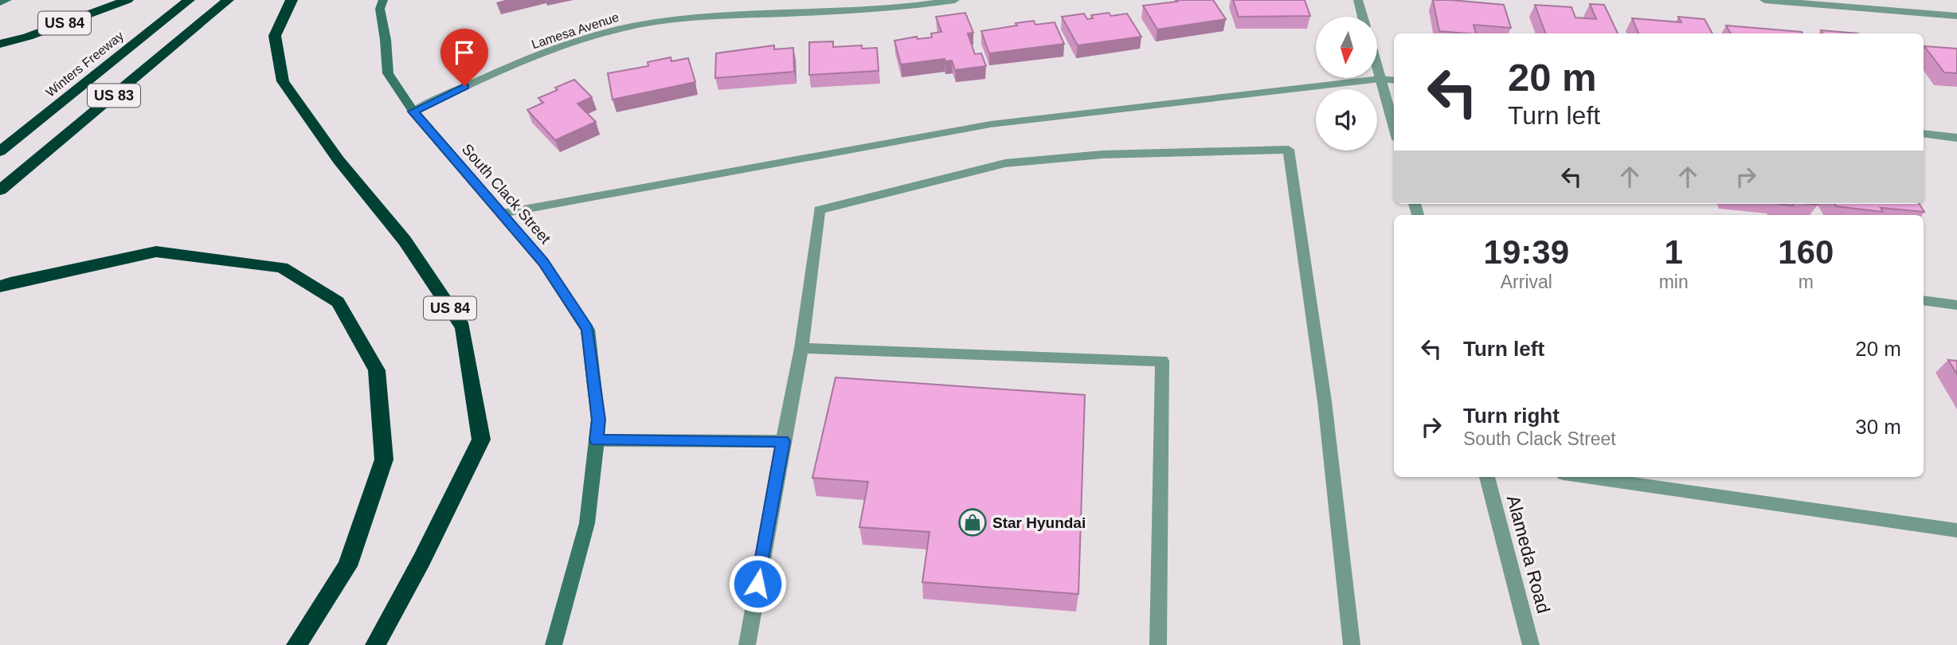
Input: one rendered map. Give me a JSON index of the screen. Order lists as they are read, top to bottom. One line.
{"streets":{"highway":["US 84","Winters Freeway","US 83"],"main road":["South Clack Street"],"street":["Lamesa Avenue","Alameda Road"]},"crossings":[["Lamesa Avenue","South Clack Street"]],"places":{"shop":["Star Hyundai"]},"north":"bottom","page":{"turn":["20 m","Turn left"],"eta":["19:39","Arrival","1","min","160","m"],"list":[{"name":"Turn left","value":"20 m"},{"name":"Turn right","note":"South Clack Street","value":"30 m"}]}}
